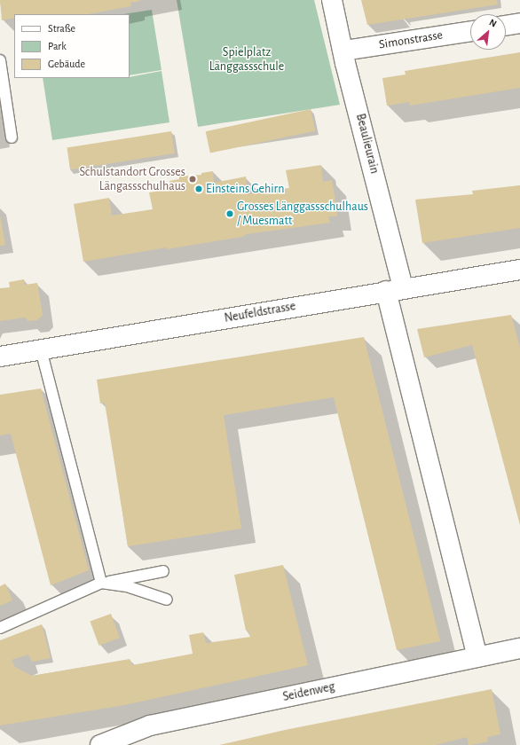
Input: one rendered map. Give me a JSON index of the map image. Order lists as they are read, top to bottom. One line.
{"streets":{"street":["Simonstrasse","Beaulieurain","Neufeldstrasse","Seidenweg"]},"crossings":[["Simonstrasse","Beaulieurain"],["Beaulieurain","Neufeldstrasse"],["Beaulieurain","Seidenweg"]],"parks":["Spielplatz Länggassschule"],"places":["Schulstandort Grosses Längassschulhaus","Einsteins Gehirn","Grosses Länggassschulhaus / Muesmatt"],"legend":["Straße","Park","Gebäude"],"north":"top right"}
